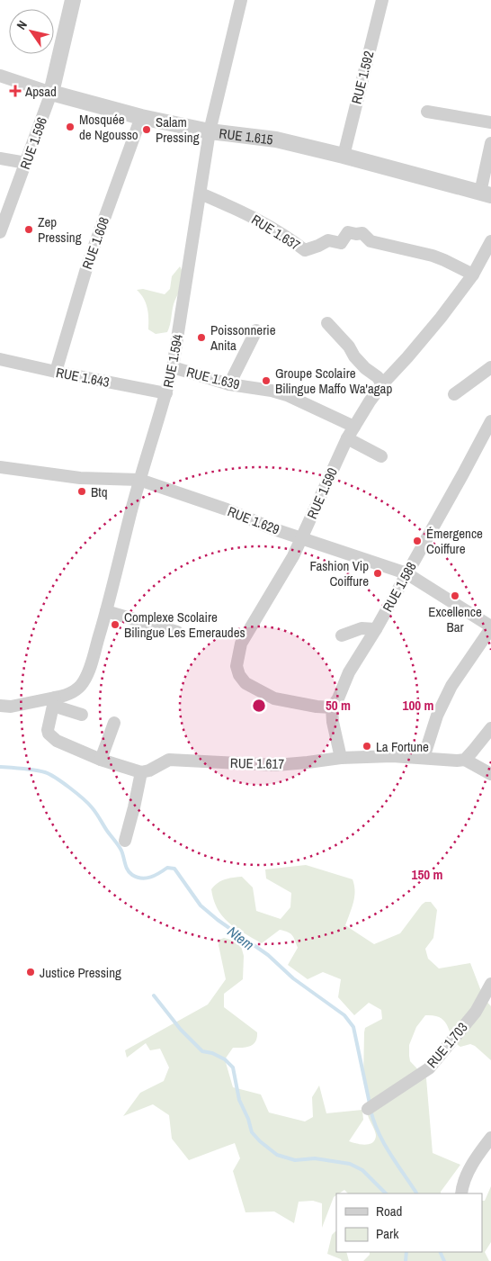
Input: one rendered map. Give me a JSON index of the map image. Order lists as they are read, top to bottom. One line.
{"streets":{"street":["RUE 1.592","RUE 1.615","RUE 1.596","RUE 1.637","RUE 1.608","RUE 1.594","RUE 1.643","RUE 1.639","RUE 1.590","RUE 1.629","RUE 1.588","RUE 1.617","RUE 1.703"]},"crossings":[["RUE 1.592","RUE 1.615"],["RUE 1.615","RUE 1.596"],["RUE 1.615","RUE 1.608"],["RUE 1.615","RUE 1.594"],["RUE 1.637","RUE 1.594"],["RUE 1.637","RUE 1.590"],["RUE 1.608","RUE 1.643"],["RUE 1.594","RUE 1.643"],["RUE 1.594","RUE 1.639"],["RUE 1.594","RUE 1.629"],["RUE 1.639","RUE 1.590"],["RUE 1.590","RUE 1.629"],["RUE 1.590","RUE 1.588"],["RUE 1.629","RUE 1.588"]],"water":["Ntem"],"places":{"health":["Apsad"],"other":["Mosquée de Ngousso","Salam Pressing","Zep Pressing","Poissonnerie Anita","Groupe Scolaire Bilingue Maffo Wa'agap","Btq","Émergence Coiffure","Fashion Vip Coiffure","Excellence Bar","Complexe Scolaire Bilingue Les Emeraudes","La Fortune","Justice Pressing"]},"legend":["Road","Park"],"north":"top left","rings":["50 m","100 m","150 m"]}
